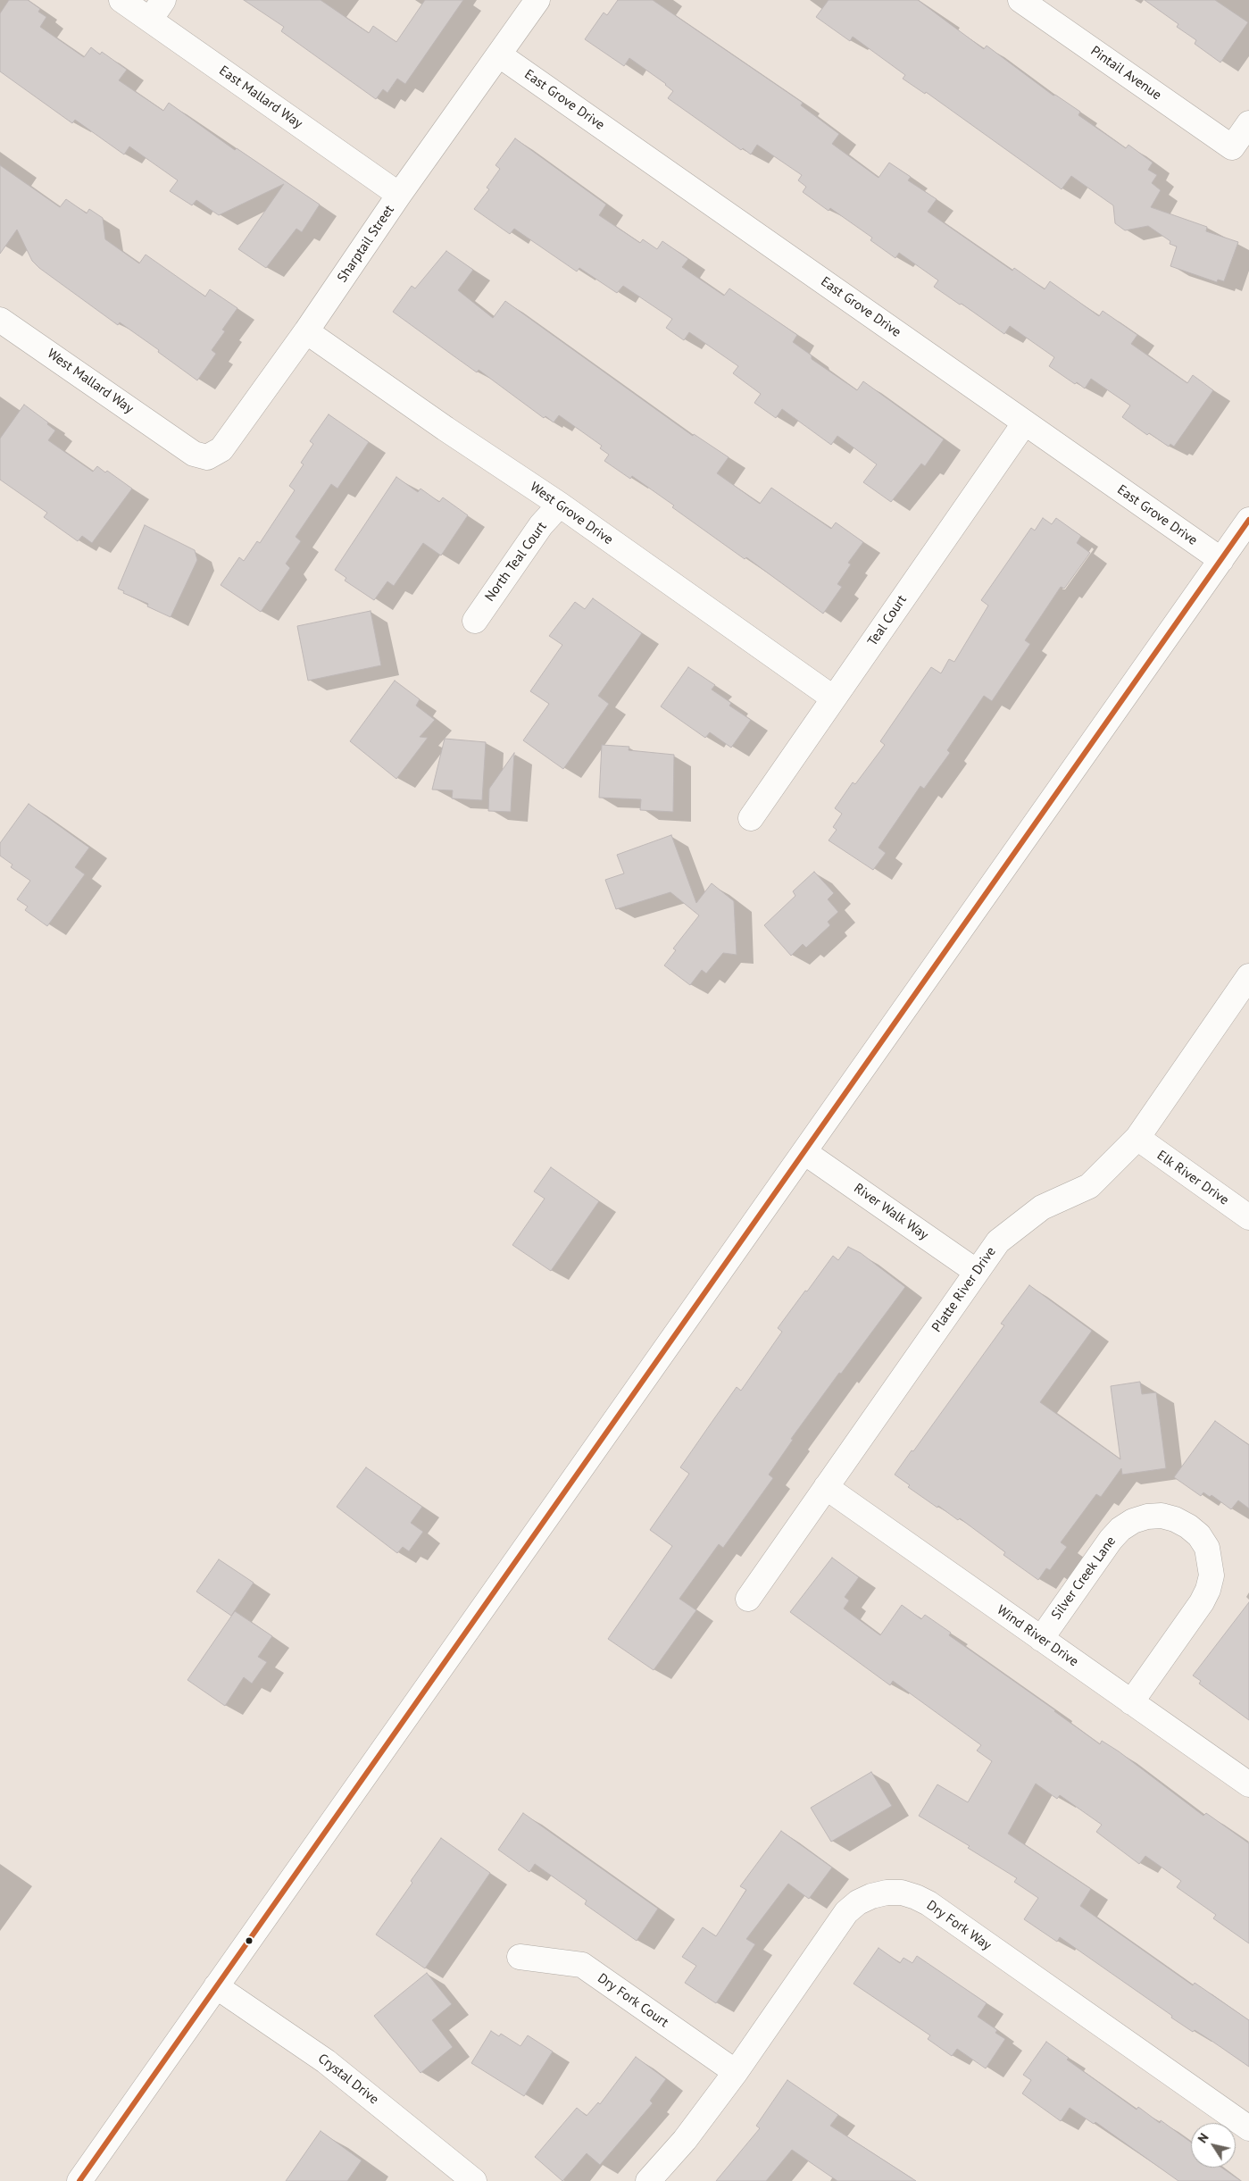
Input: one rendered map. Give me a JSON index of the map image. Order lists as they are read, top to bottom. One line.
{"streets":{"street":["Pintail Avenue","East Mallard Way","East Grove Drive","Sharptail Street","West Mallard Way","West Grove Drive","North Teal Court","Teal Court","Elk River Drive","River Walk Way","Platte River Drive","Silver Creek Lane","Wind River Drive","Dry Fork Way","Dry Fork Court","Crystal Drive"]},"crossings":[["East Mallard Way","Sharptail Street"],["East Grove Drive","Sharptail Street"],["East Grove Drive","Teal Court"],["Sharptail Street","West Mallard Way"],["Sharptail Street","West Grove Drive"],["West Grove Drive","North Teal Court"],["West Grove Drive","Teal Court"],["Elk River Drive","Platte River Drive"],["River Walk Way","Platte River Drive"],["Platte River Drive","Wind River Drive"],["Silver Creek Lane","Wind River Drive"],["Dry Fork Way","Dry Fork Court"]],"north":"top left"}
